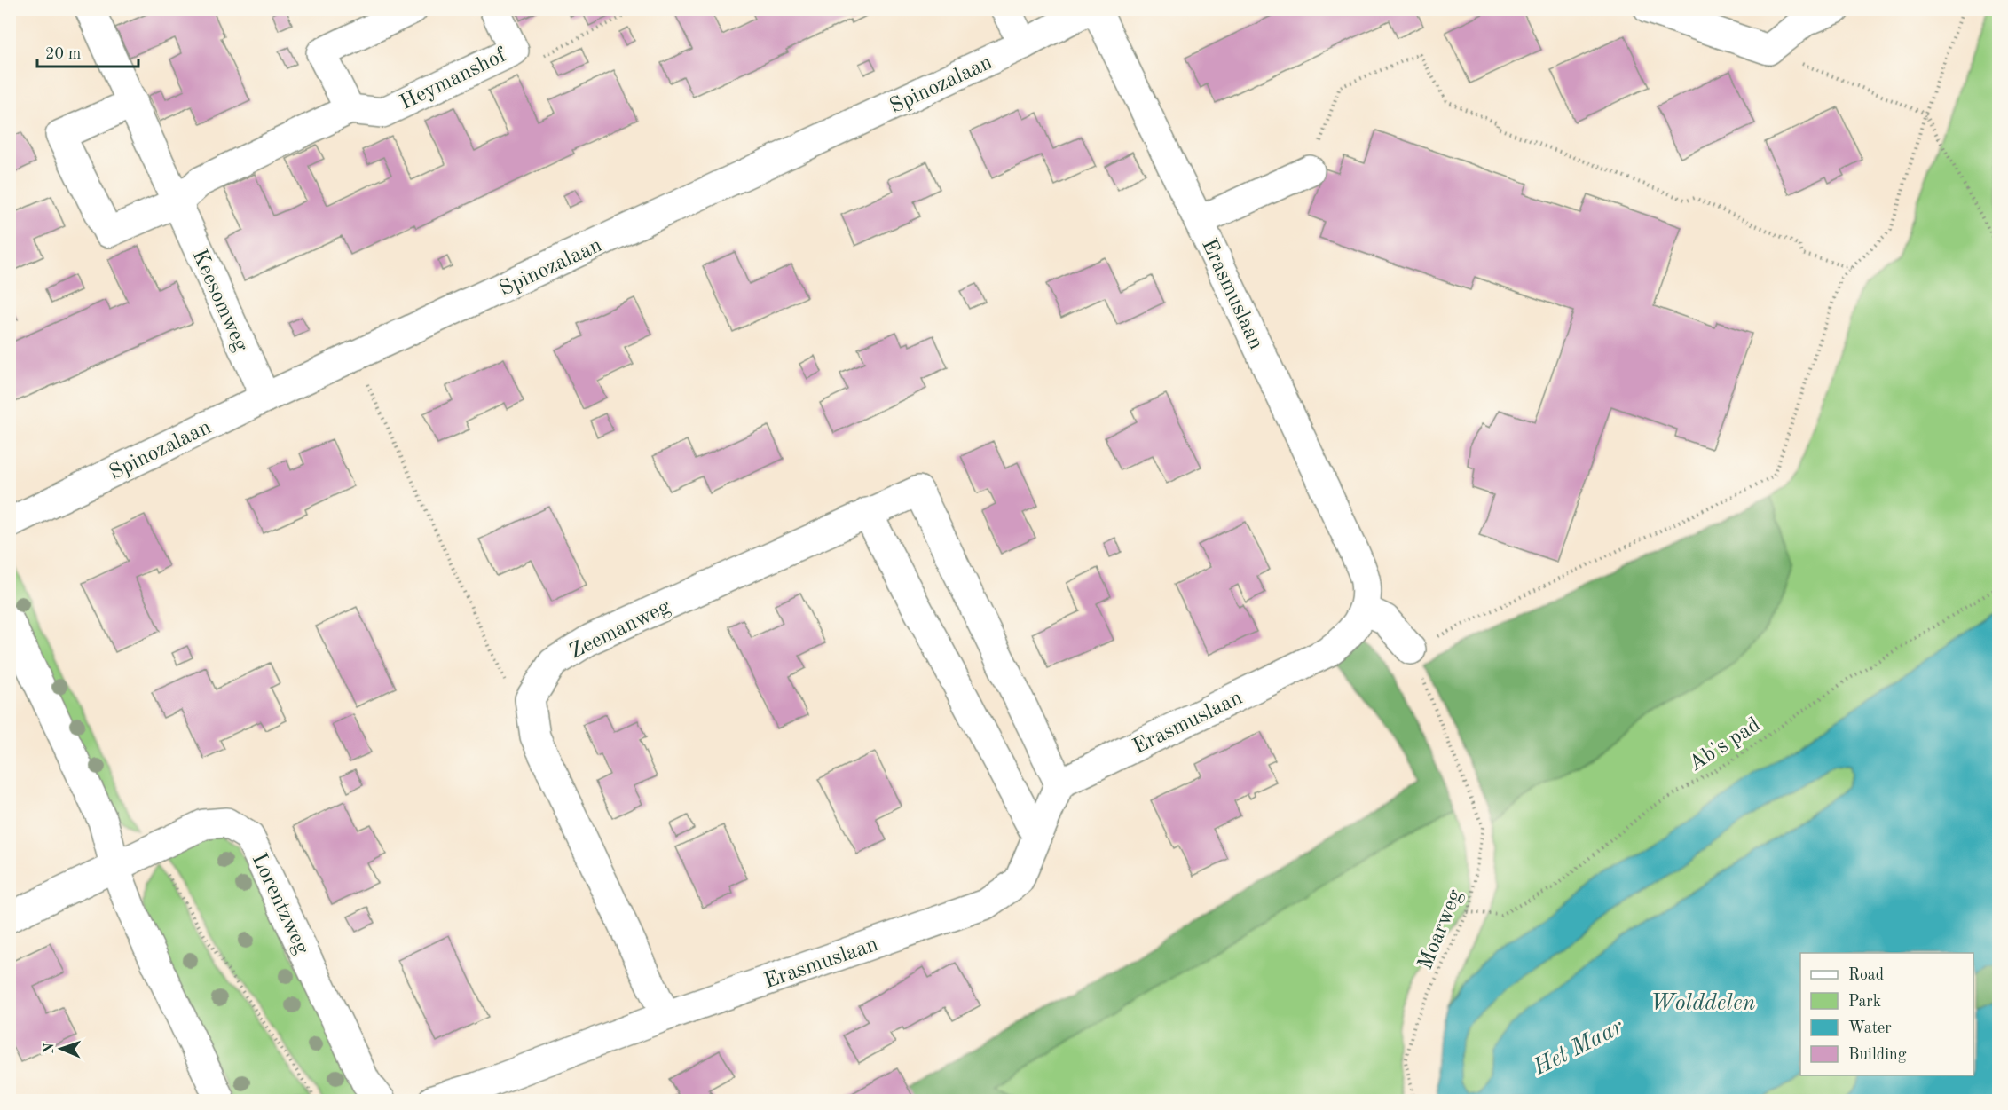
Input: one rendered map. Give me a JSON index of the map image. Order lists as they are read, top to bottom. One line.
{"streets":{"street":["Heymanshof","Spinozalaan","Erasmuslaan","Keesomweg","Zeemanweg","Lorentzweg"],"path":["Ab's pad","Moarweg"]},"crossings":[["Spinozalaan","Keesomweg"],["Erasmuslaan","Zeemanweg"],["Ab's pad","Moarweg"]],"water":["Wolddelen","Het Maar"],"legend":["Road","Park","Water","Building"],"scale_bar":"20 m","north":"left"}
